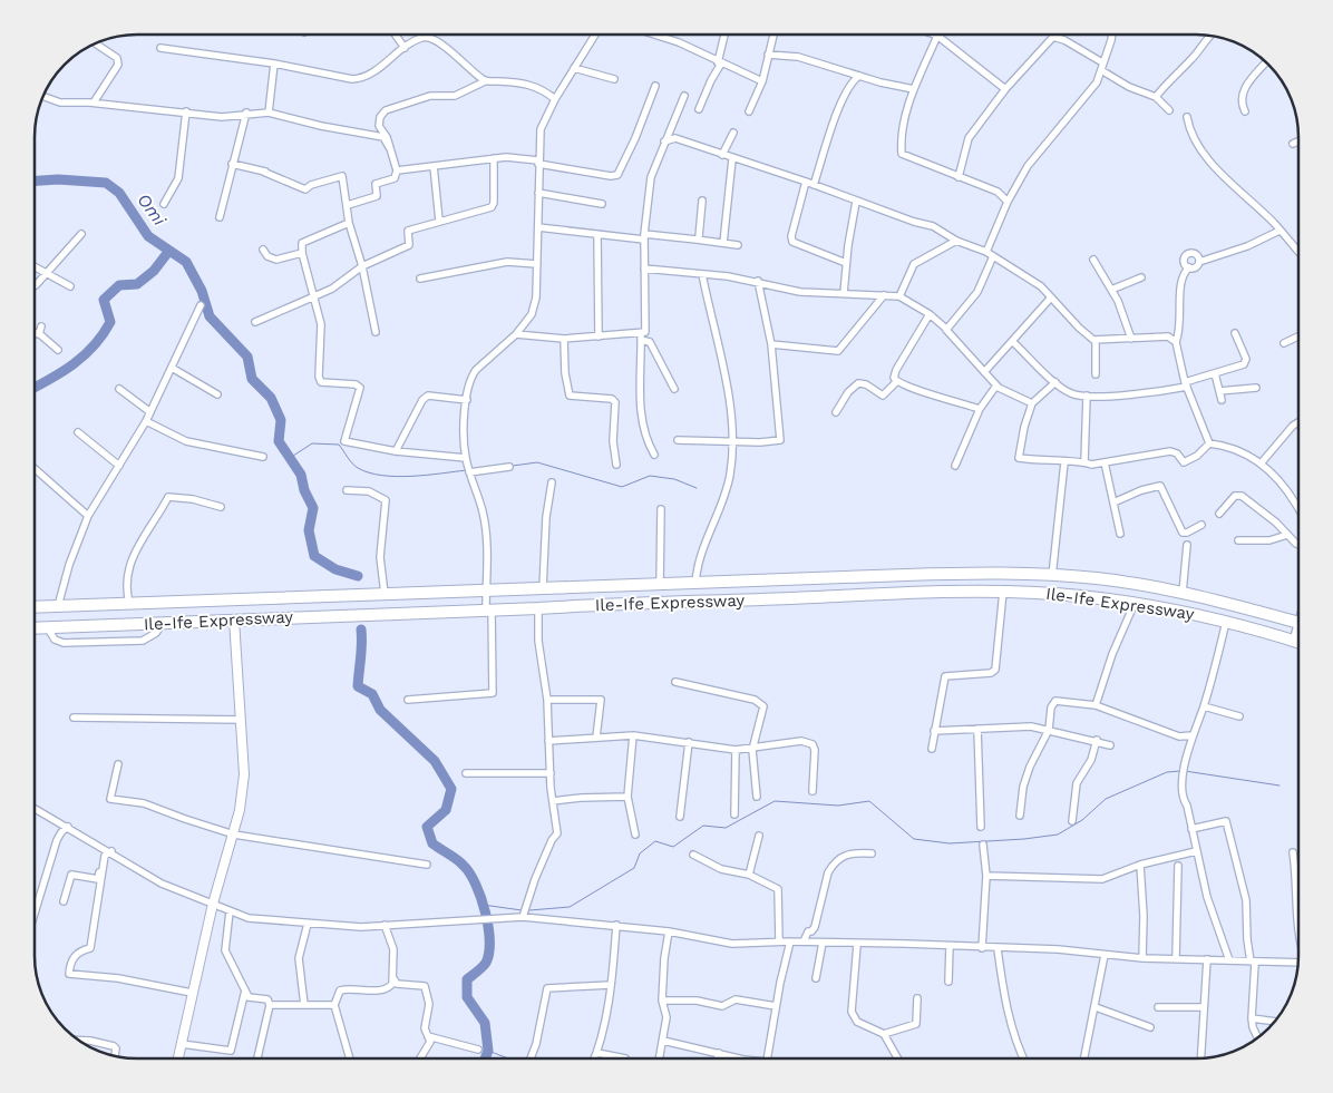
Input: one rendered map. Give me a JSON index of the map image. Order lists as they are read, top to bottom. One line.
{"streets":{"highway":["Ile-Ife Expressway"]},"water":["Omi"]}
